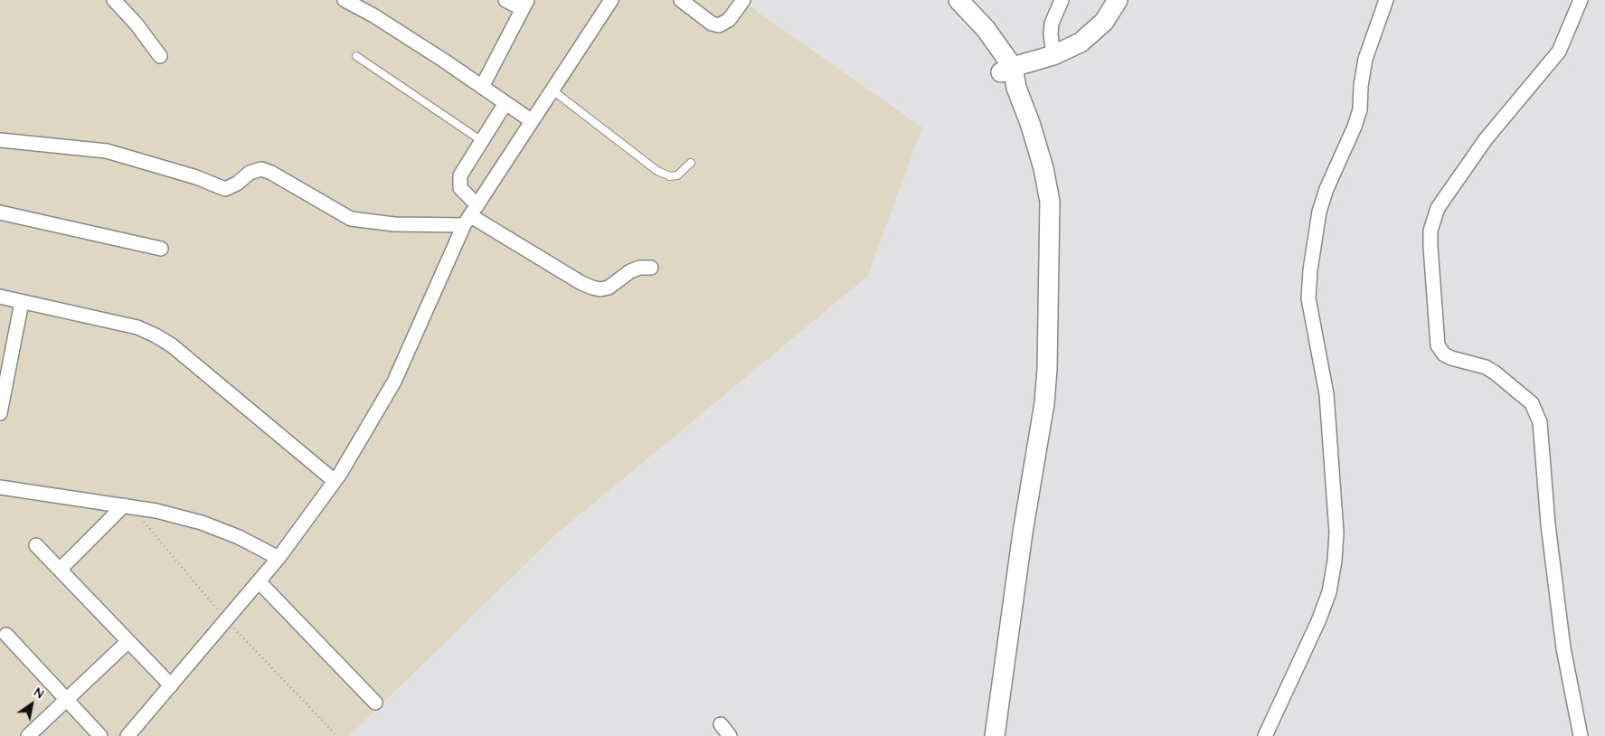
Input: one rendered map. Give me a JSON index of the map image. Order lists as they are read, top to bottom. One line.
{"north":"top right"}
